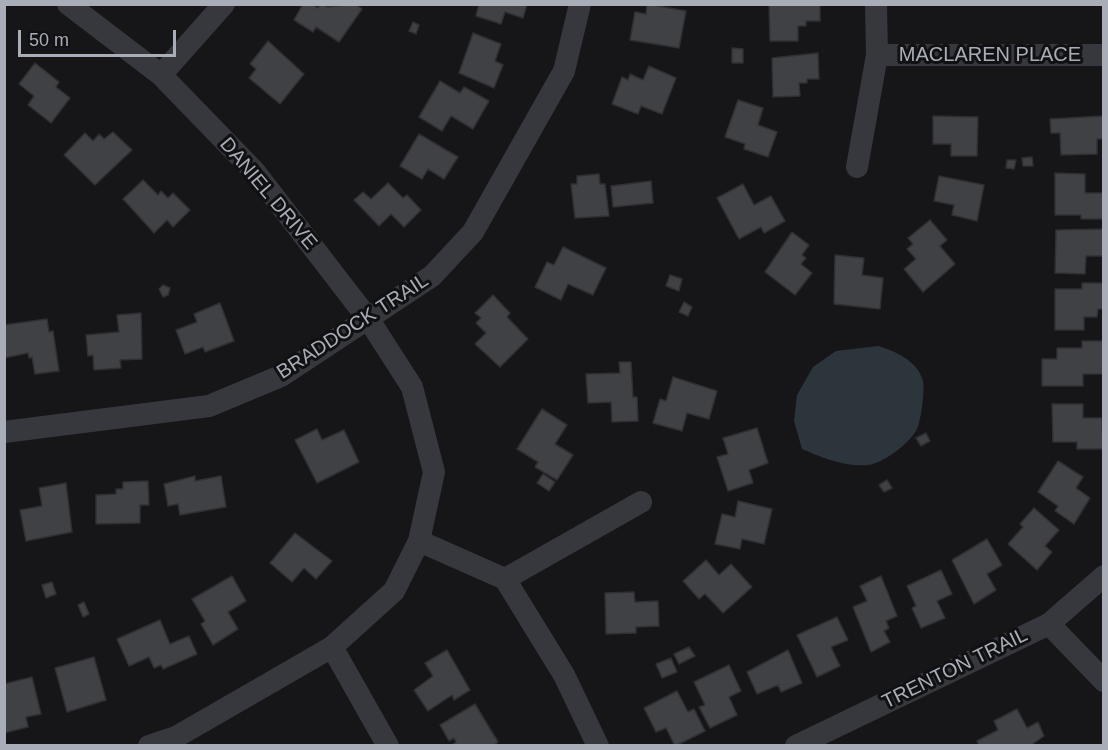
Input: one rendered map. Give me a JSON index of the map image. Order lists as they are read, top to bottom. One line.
{"streets":{"street":["MACLAREN PLACE","DANIEL DRIVE","BRADDOCK TRAIL","TRENTON TRAIL"]},"crossings":[["DANIEL DRIVE","BRADDOCK TRAIL"]],"scale_bar":"50 m"}
